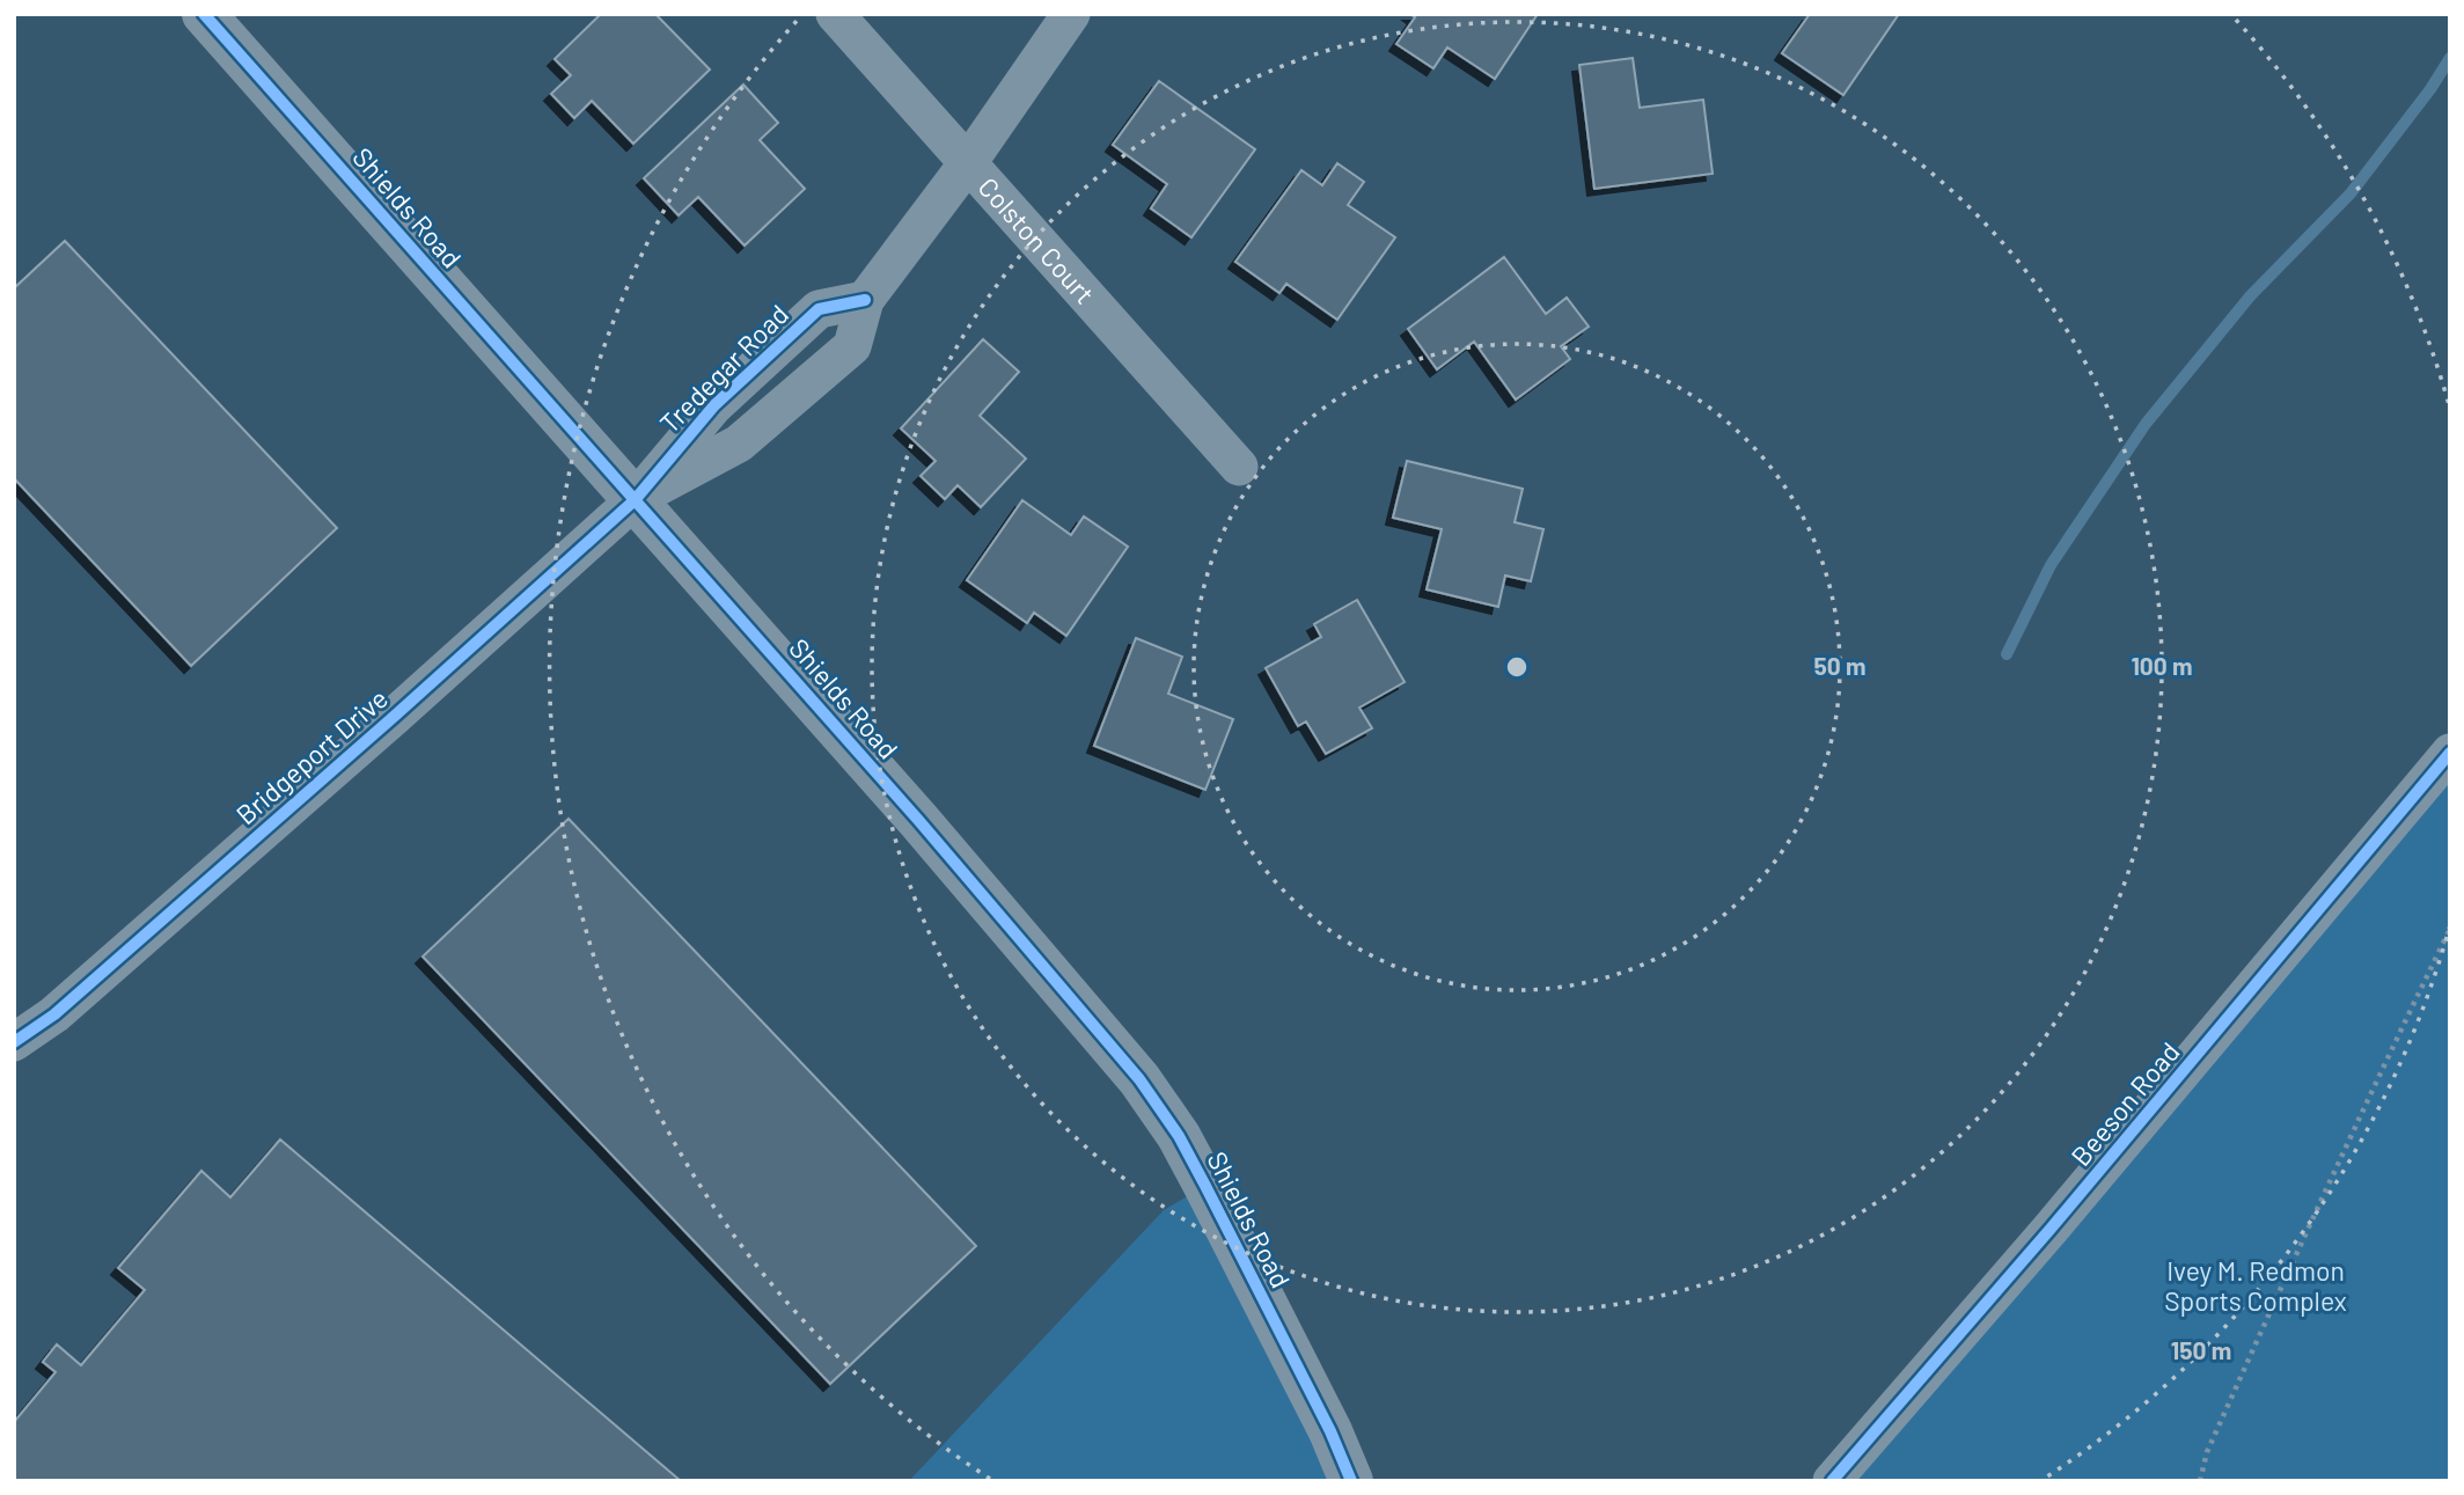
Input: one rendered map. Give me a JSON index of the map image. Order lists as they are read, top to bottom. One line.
{"streets":{"street":["Shields Road","Colston Court","Tredegar Road","Bridgeport Drive","Beeson Road"]},"crossings":[["Shields Road","Tredegar Road"],["Shields Road","Bridgeport Drive"],["Colston Court","Tredegar Road"],["Tredegar Road","Bridgeport Drive"]],"parks":["Ivey M. Redmon Sports Complex"],"rings":["50 m","100 m","150 m"]}
